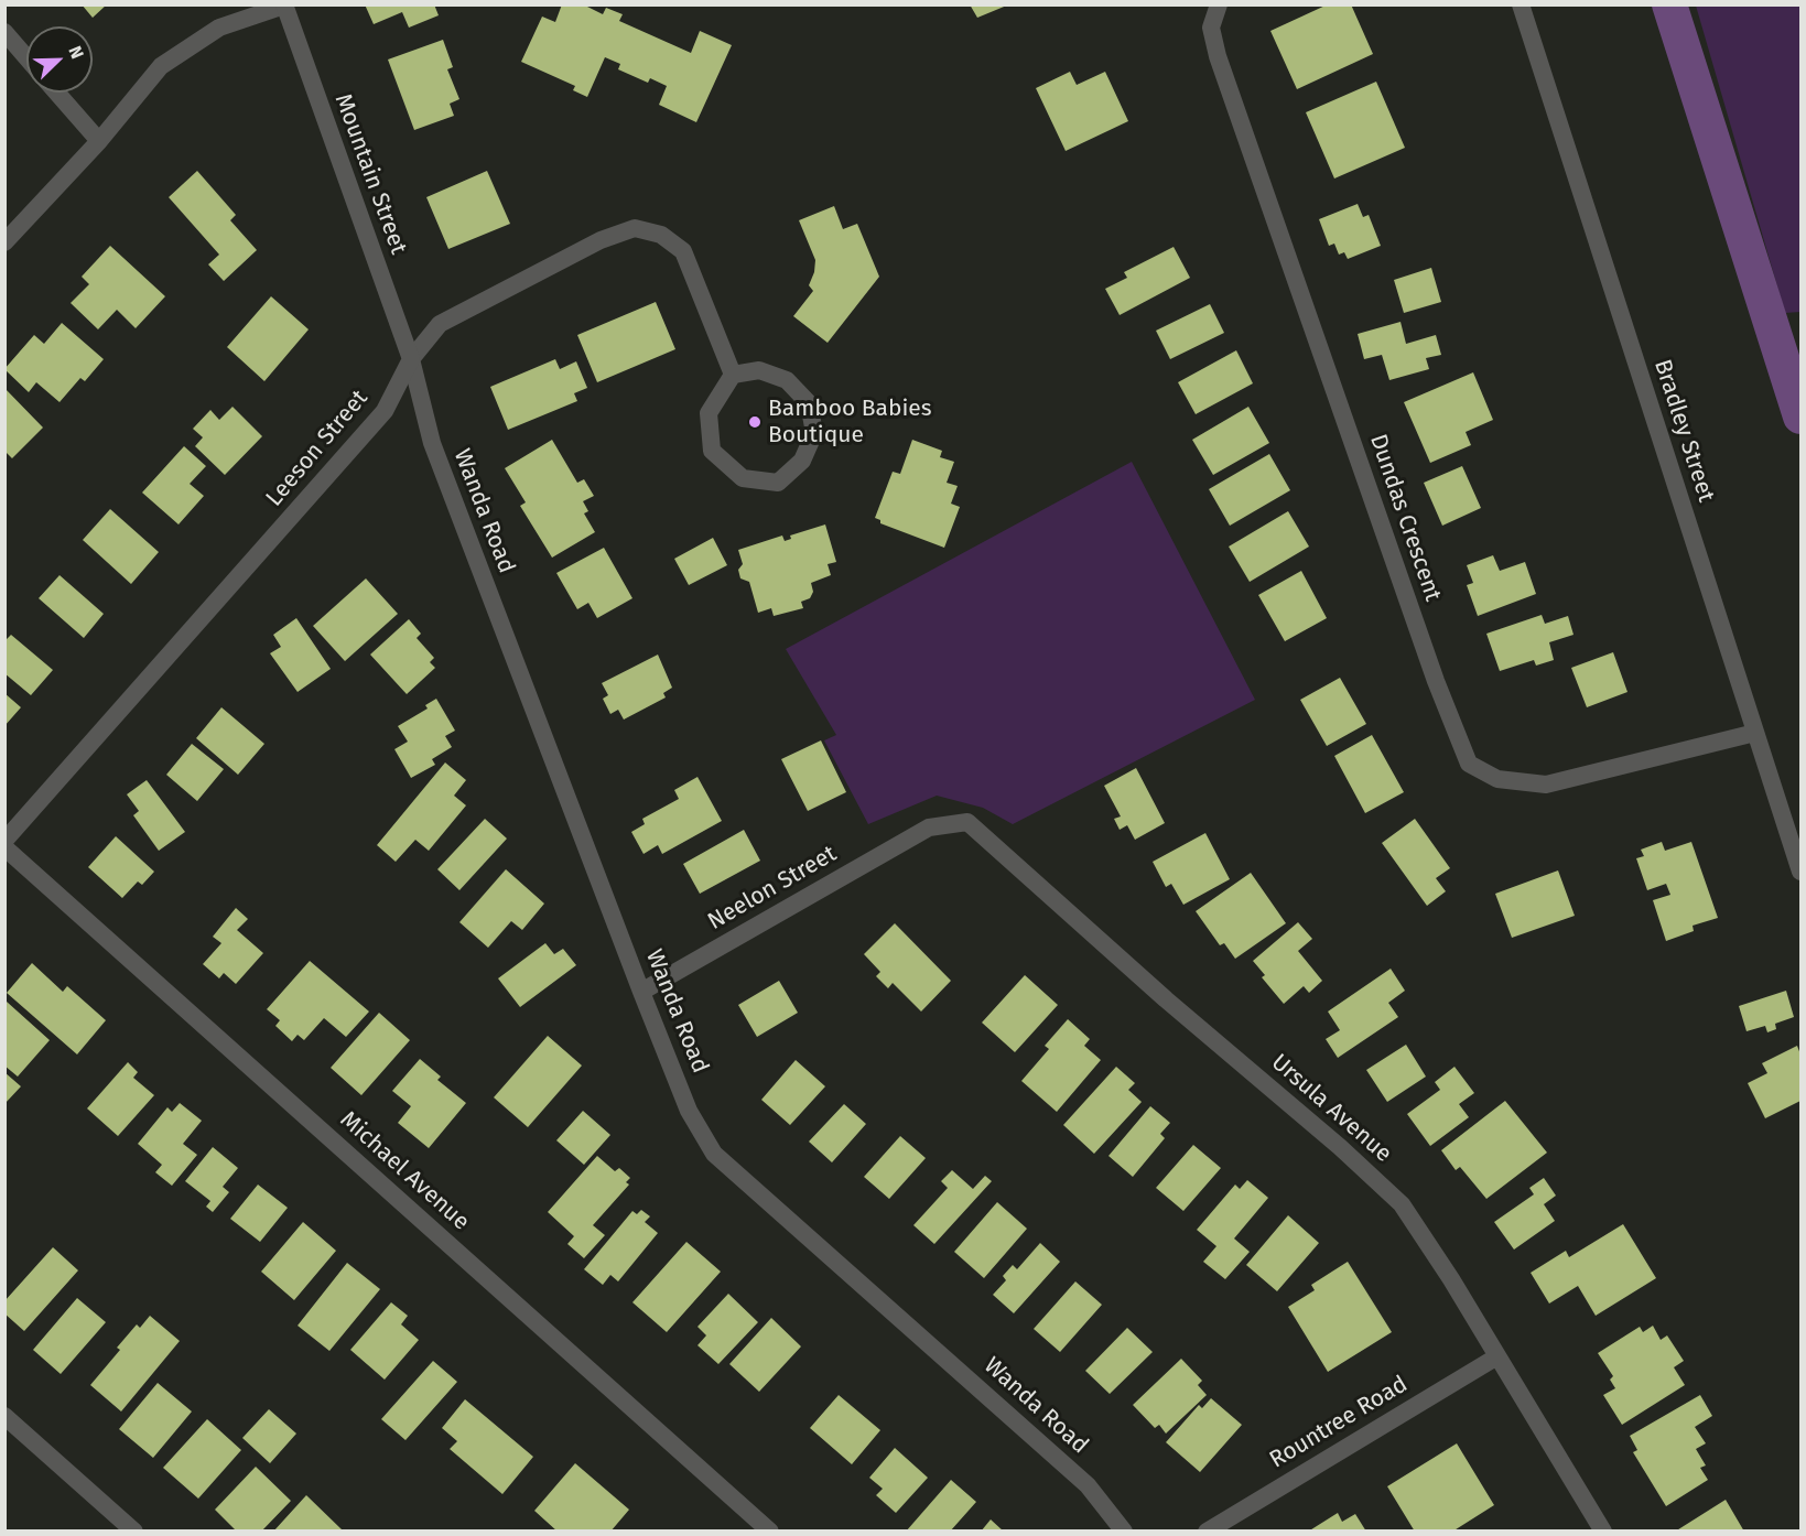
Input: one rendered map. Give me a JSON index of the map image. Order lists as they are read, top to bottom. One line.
{"streets":{"street":["Mountain Street","Bradley Street","Leeson Street","Wanda Road","Dundas Crescent","Neelon Street","Ursula Avenue","Michael Avenue","Rountree Road"]},"crossings":[["Mountain Street","Leeson Street"],["Mountain Street","Wanda Road"],["Bradley Street","Dundas Crescent"],["Leeson Street","Wanda Road"],["Wanda Road","Neelon Street"],["Neelon Street","Ursula Avenue"],["Ursula Avenue","Rountree Road"]],"places":["Bamboo Babies Boutique"],"north":"top right"}
